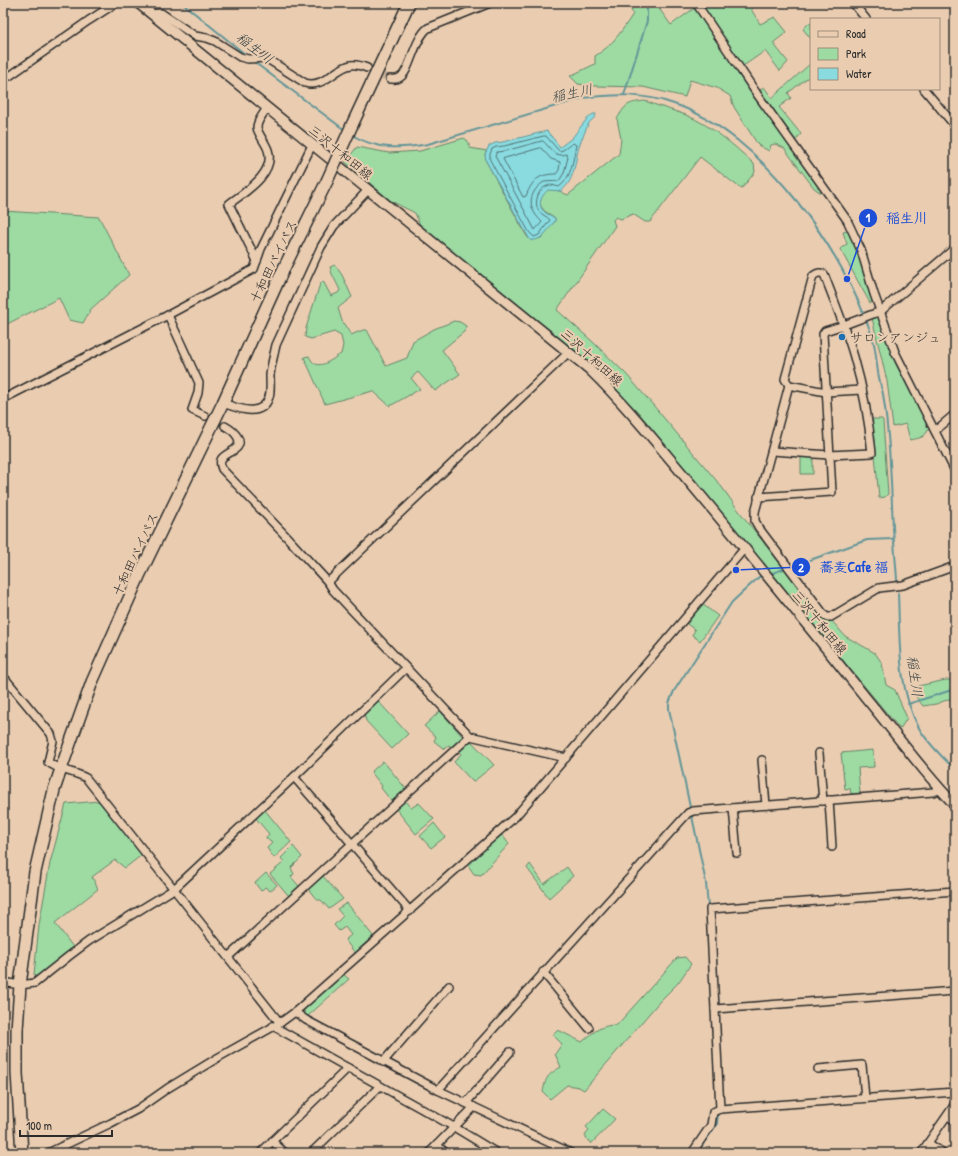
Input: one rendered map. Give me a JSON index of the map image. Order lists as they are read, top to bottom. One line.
{"streets":{"highway":["十和田バイパス"],"main road":["三沢十和田線"]},"water":["稲生川"],"places":["稲生川","サロンアンジュ","蕎麦Cafe 福"],"legend":["Road","Park","Water"],"scale_bar":"100 m"}
